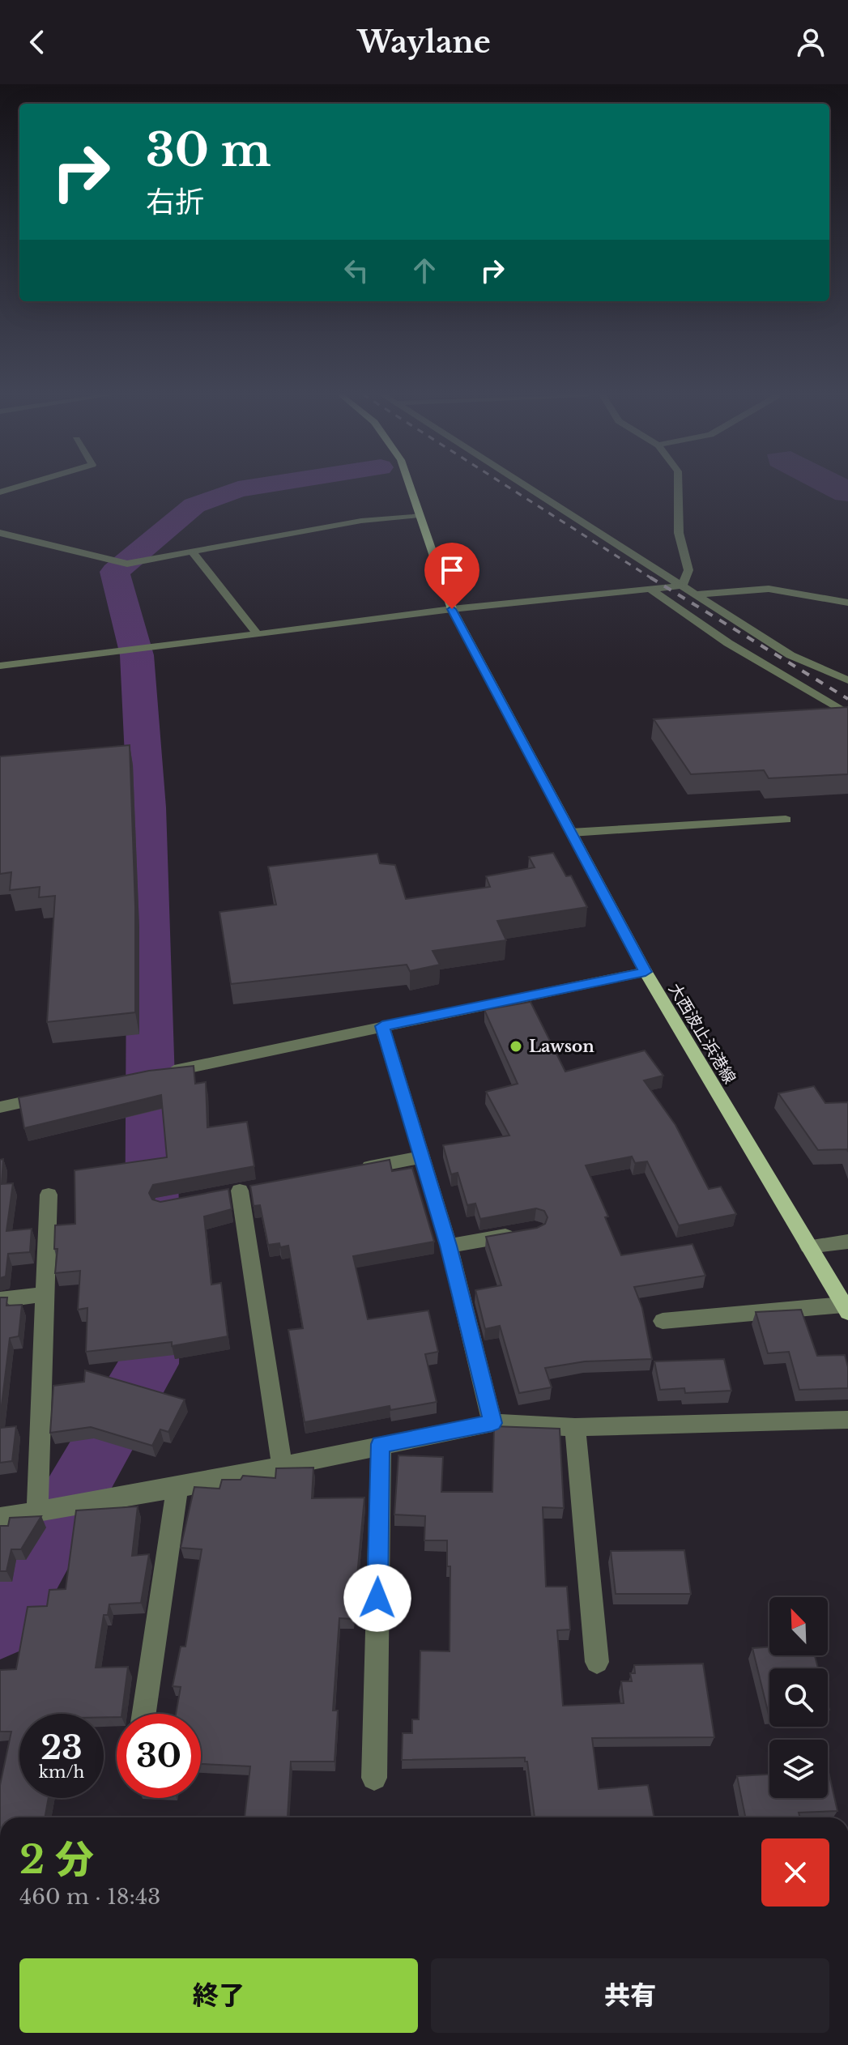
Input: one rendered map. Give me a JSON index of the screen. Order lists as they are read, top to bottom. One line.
{"streets":{"main road":["大西波止浜港線"]},"places":["Lawson"],"north":"top left","page":{"header":"Waylane","turn":["30 m","右折"],"speed":"23 km/h","limit":"30","heading":["2 分","460 m · 18:43"],"buttons":["終了","共有"]}}
